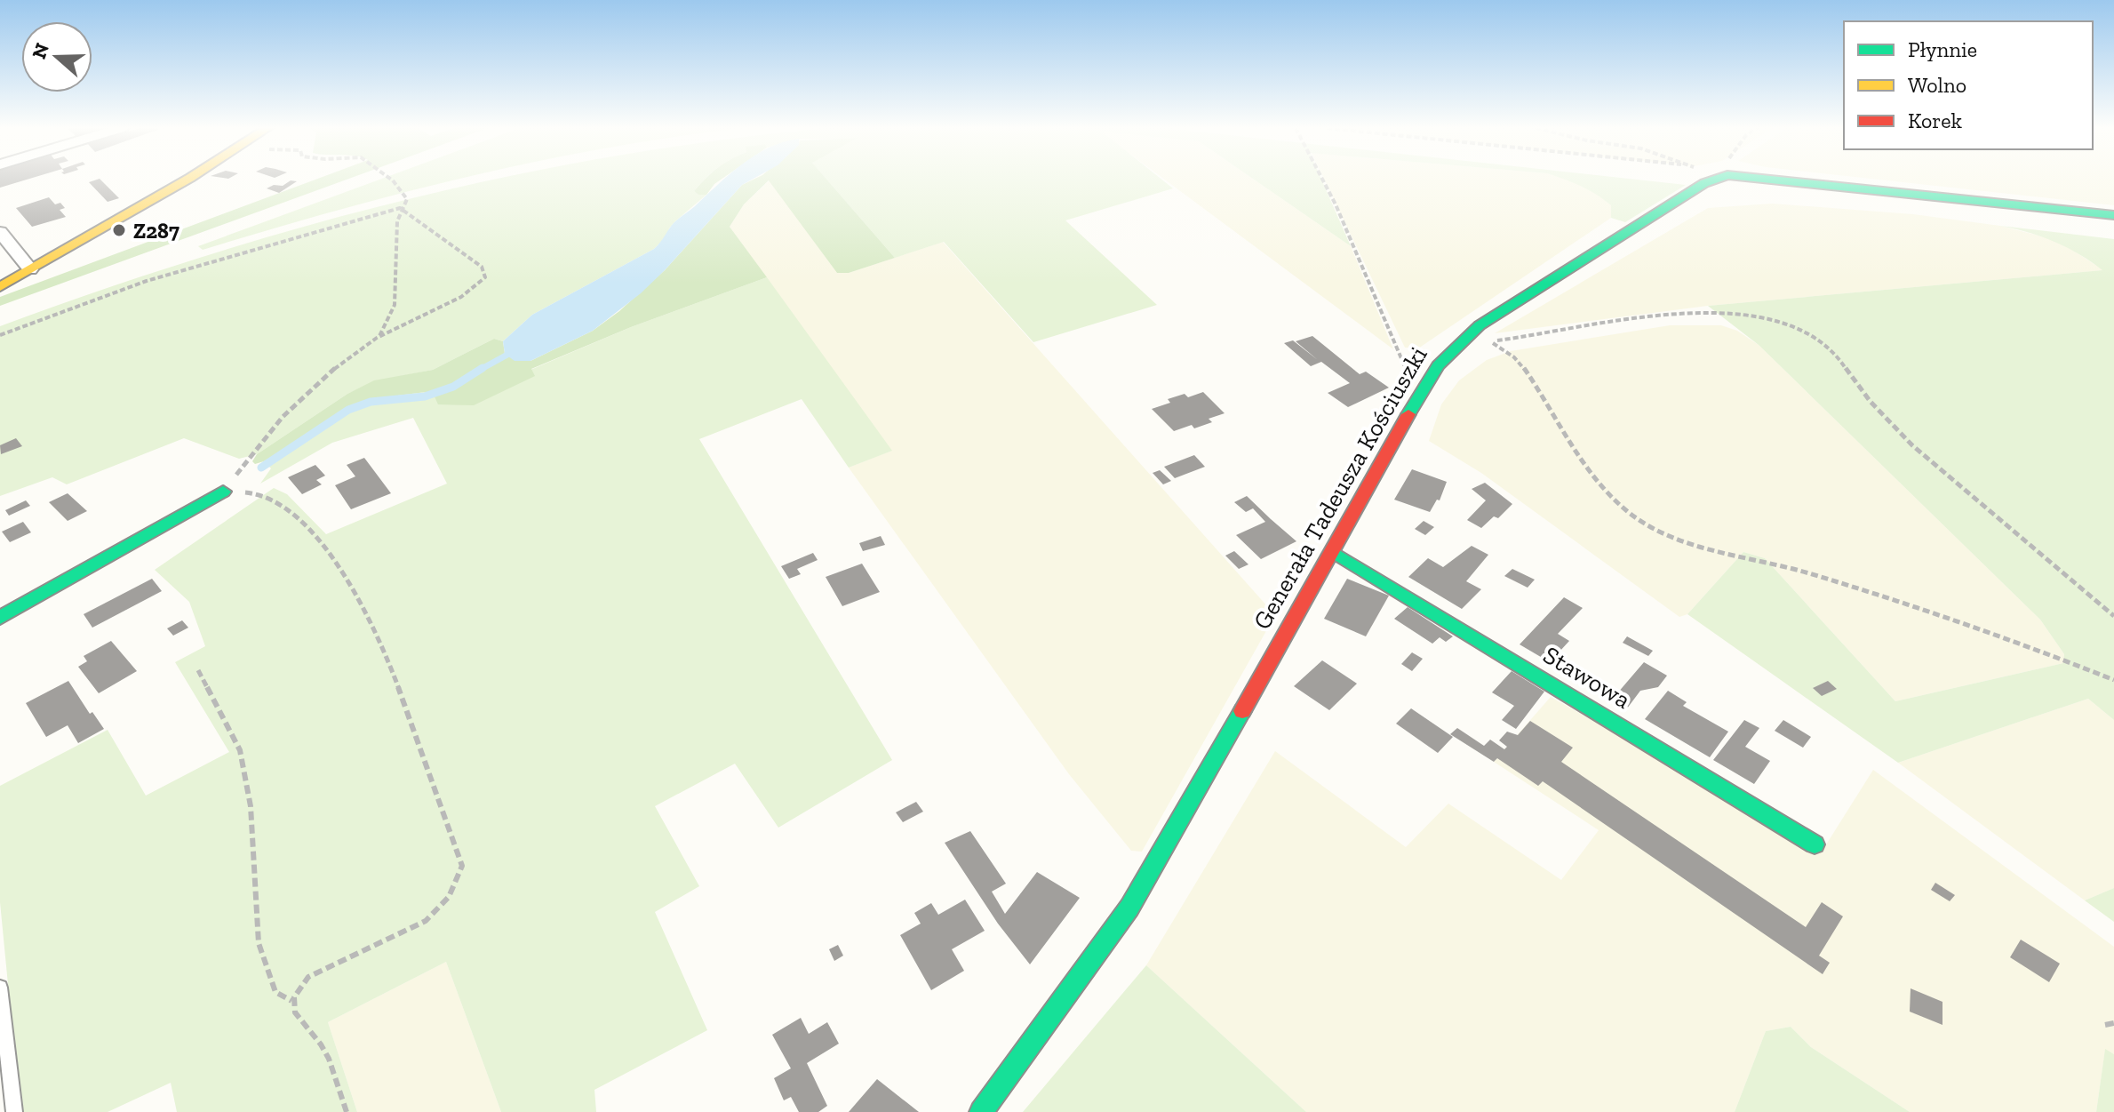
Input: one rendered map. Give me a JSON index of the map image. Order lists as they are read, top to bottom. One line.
{"streets":{"street":["Generała Tadeusza Kościuszki","Stawowa"]},"crossings":[["Generała Tadeusza Kościuszki","Stawowa"]],"places":["Z287"],"legend":["Płynnie","Wolno","Korek"],"north":"left"}
